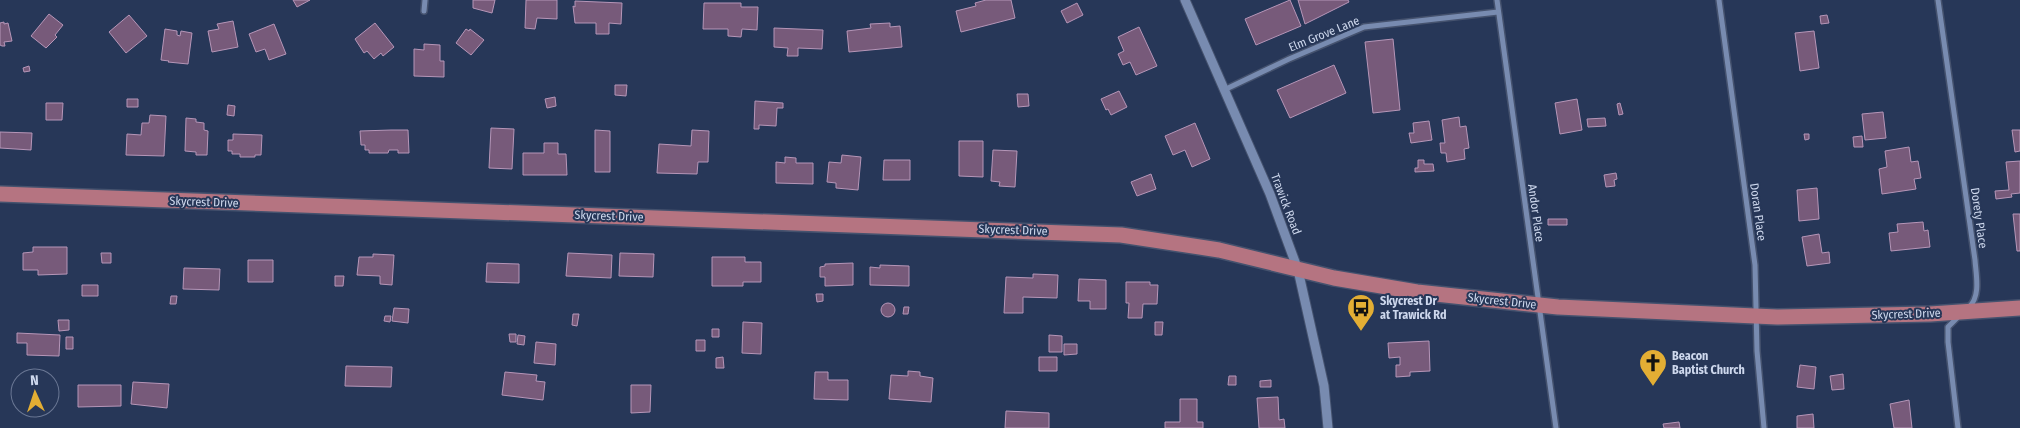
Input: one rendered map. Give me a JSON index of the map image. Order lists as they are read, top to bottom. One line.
{"streets":{"main road":["Skycrest Drive"],"street":["Elm Grove Lane","Trawick Road","Doran Place","Andor Place","Dorety Place"]},"crossings":[["Elm Grove Lane","Trawick Road"],["Elm Grove Lane","Andor Place"],["Skycrest Drive","Trawick Road"],["Skycrest Drive","Doran Place"],["Skycrest Drive","Andor Place"],["Skycrest Drive","Dorety Place"]],"places":{"bus stop":["Skycrest Dr at Trawick Rd"],"church":["Beacon Baptist Church"]},"north":"top"}
